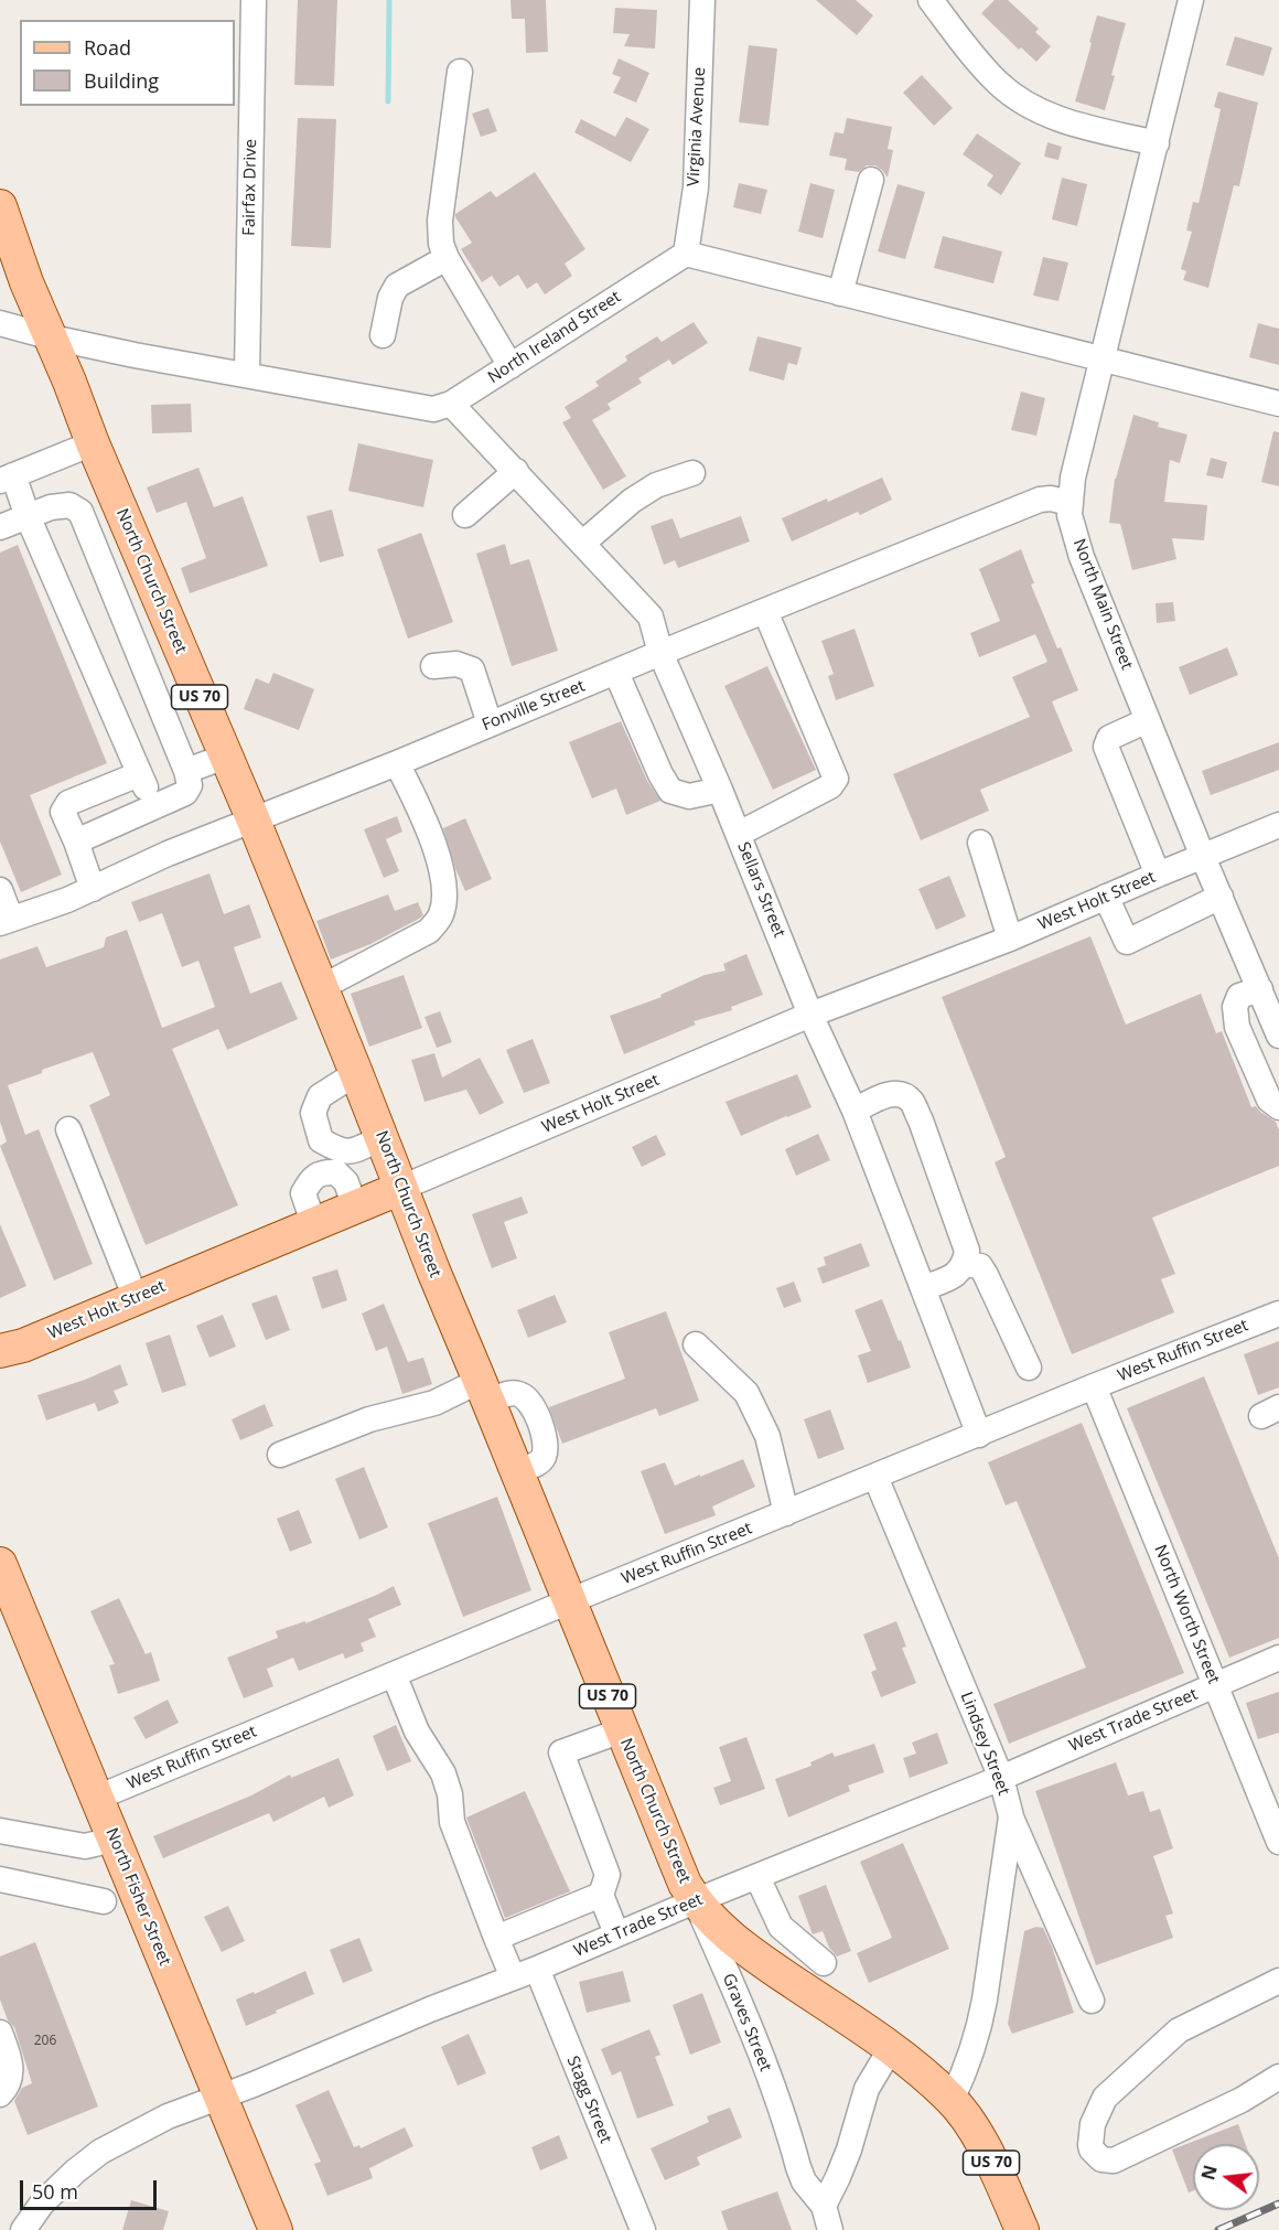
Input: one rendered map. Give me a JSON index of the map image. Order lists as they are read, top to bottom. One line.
{"streets":{"main road":["North Church Street","US 70","West Holt Street","North Fisher Street"],"street":["Virginia Avenue","Fairfax Drive","North Ireland Street","North Main Street","Fonville Street","Sellars Street","West Ruffin Street","North Worth Street","West Trade Street","Lindsey Street","Graves Street","Stagg Street"]},"crossings":[["Virginia Avenue","North Ireland Street"],["Fairfax Drive","North Ireland Street"],["North Ireland Street","North Church Street"],["North Ireland Street","Sellars Street"],["North Church Street","US 70"],["North Church Street","Fonville Street"],["North Church Street","West Holt Street"],["North Church Street","West Ruffin Street"],["North Church Street","West Trade Street"],["North Church Street","Lindsey Street"],["North Church Street","Graves Street"],["North Main Street","Fonville Street"],["North Main Street","West Holt Street"],["US 70","Lindsey Street"],["Fonville Street","Sellars Street"],["Sellars Street","West Holt Street"],["Sellars Street","West Ruffin Street"],["West Ruffin Street","North Worth Street"],["West Ruffin Street","Lindsey Street"],["West Ruffin Street","North Fisher Street"],["North Worth Street","West Trade Street"],["West Trade Street","Lindsey Street"],["West Trade Street","North Fisher Street"],["West Trade Street","Graves Street"],["West Trade Street","Stagg Street"]],"house_numbers":["206"],"legend":["Road","Building"],"scale_bar":"50 m","north":"left"}
